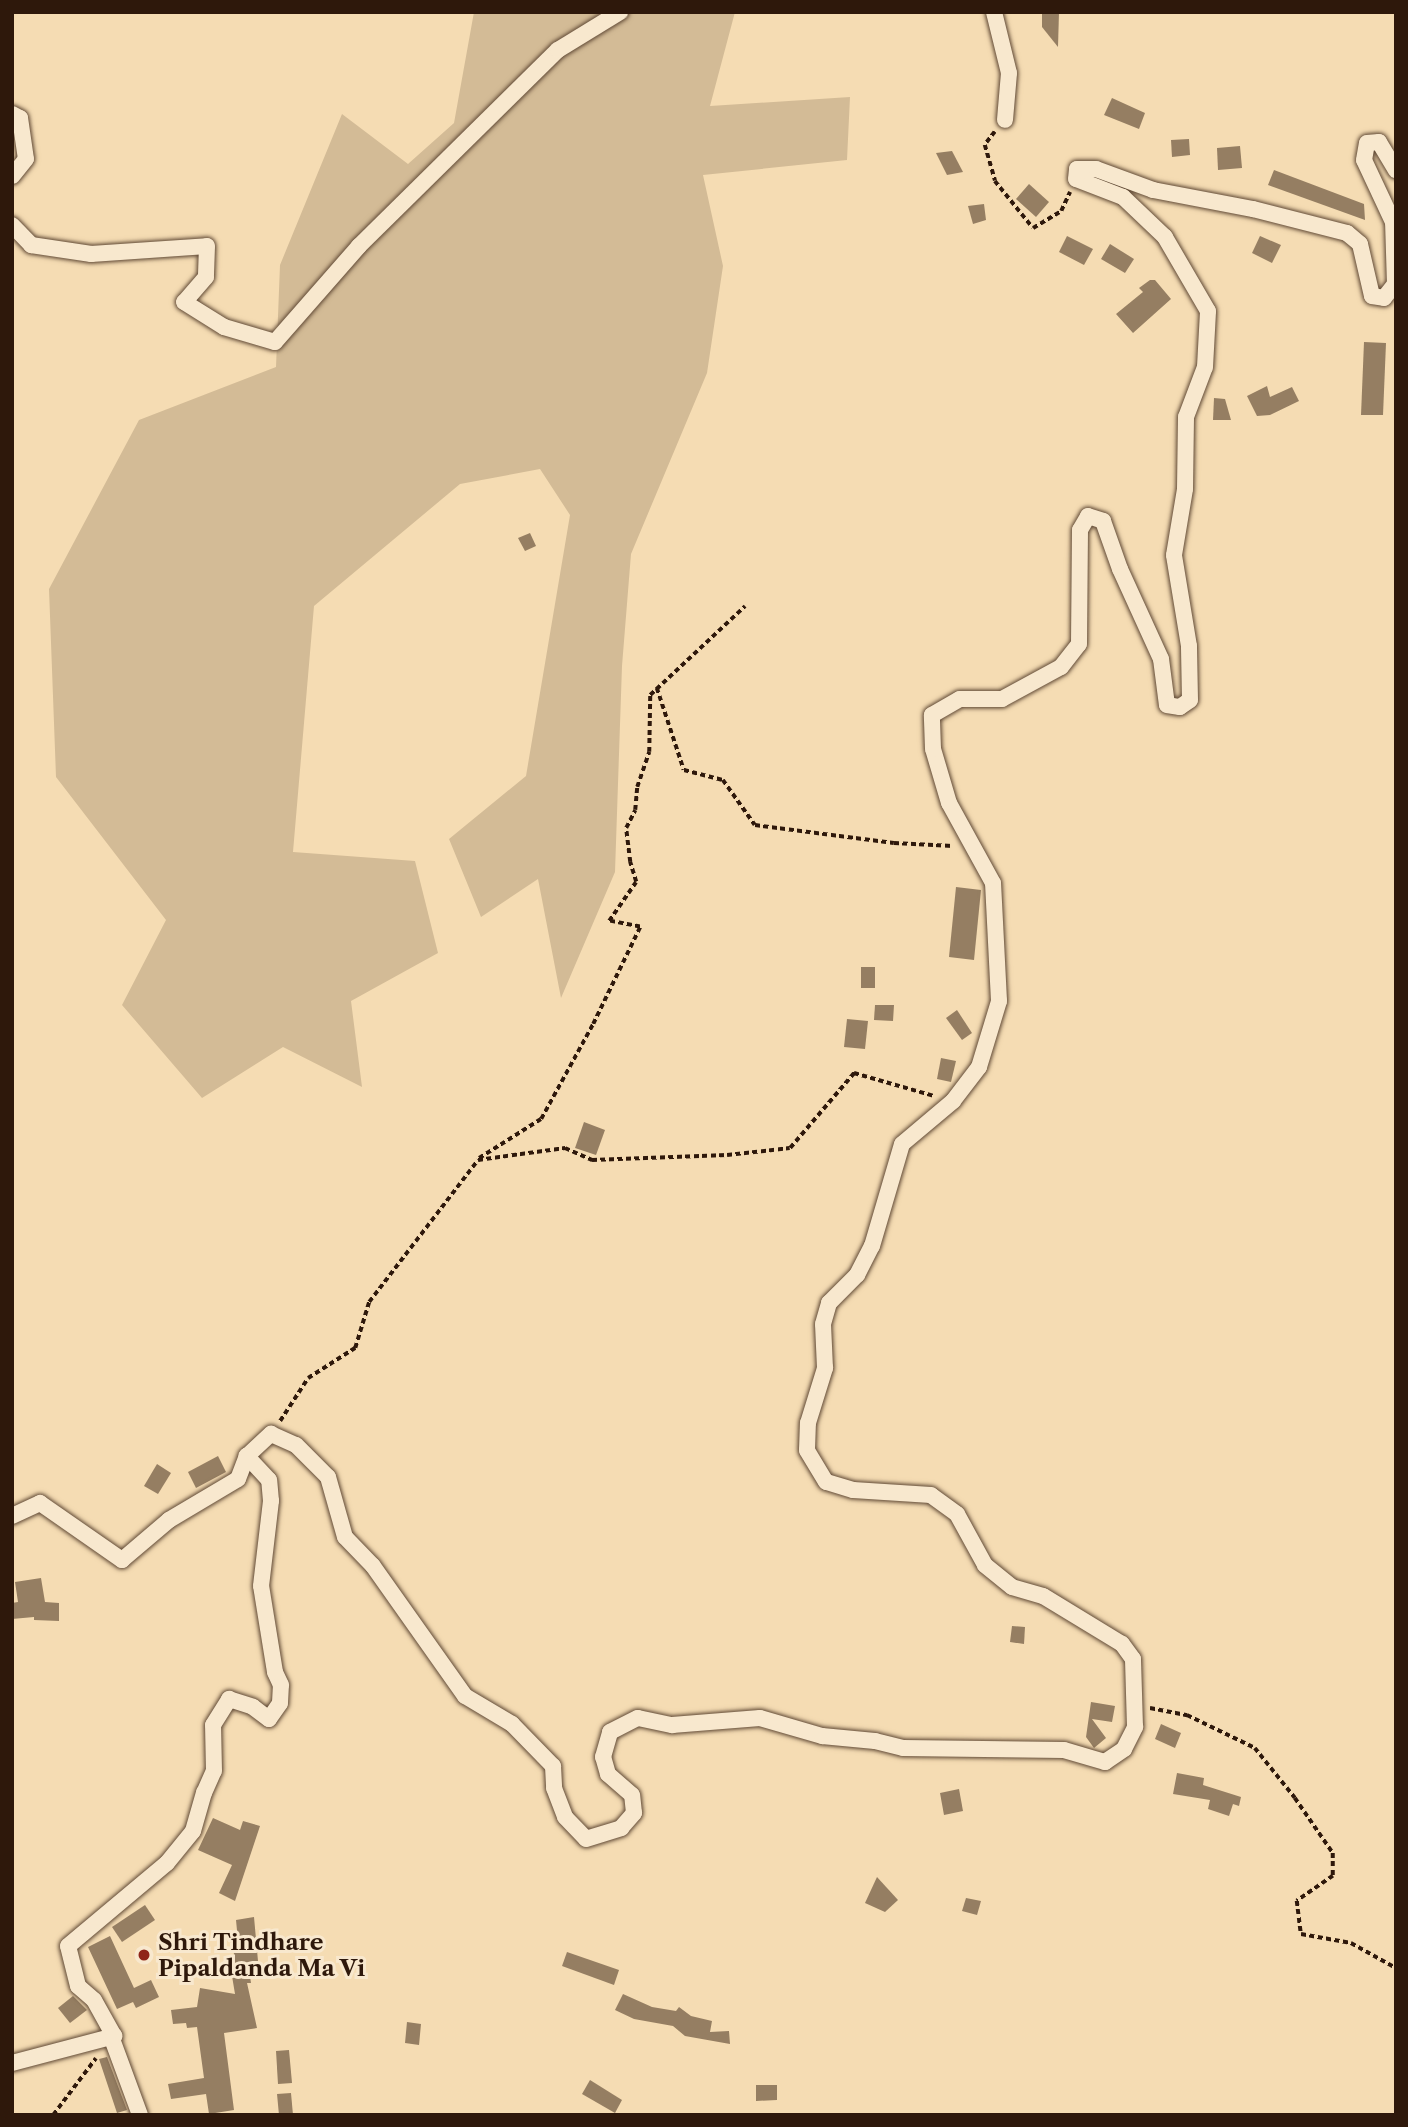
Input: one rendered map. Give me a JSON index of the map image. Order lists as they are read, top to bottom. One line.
{"places":["Shri Tindhare Pipaldanda Ma Vi"]}
